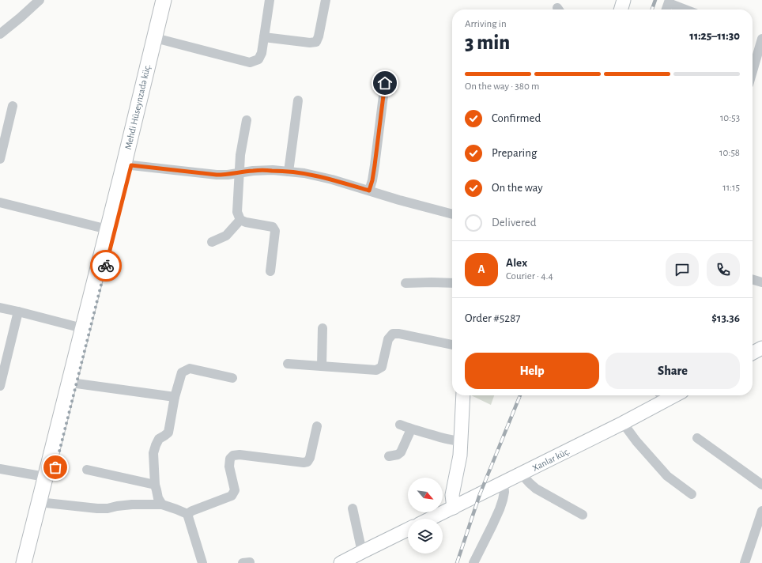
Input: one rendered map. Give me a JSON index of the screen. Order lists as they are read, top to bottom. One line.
{"streets":{"main road":["Mehdi Hüseynzadə küç.","Xanlar küç."]},"north":"bottom right","page":{"heading":["3 min","Arriving in","11:25–11:30"],"panel":["Alex","Courier · 4.4","Order #5287","$13.36"],"bar":"On the way · 380 m","list":[["Confirmed","10:53"],["Preparing","10:58"],["On the way","11:15"],"Delivered"],"round":"A","buttons":["Help","Share"]}}
